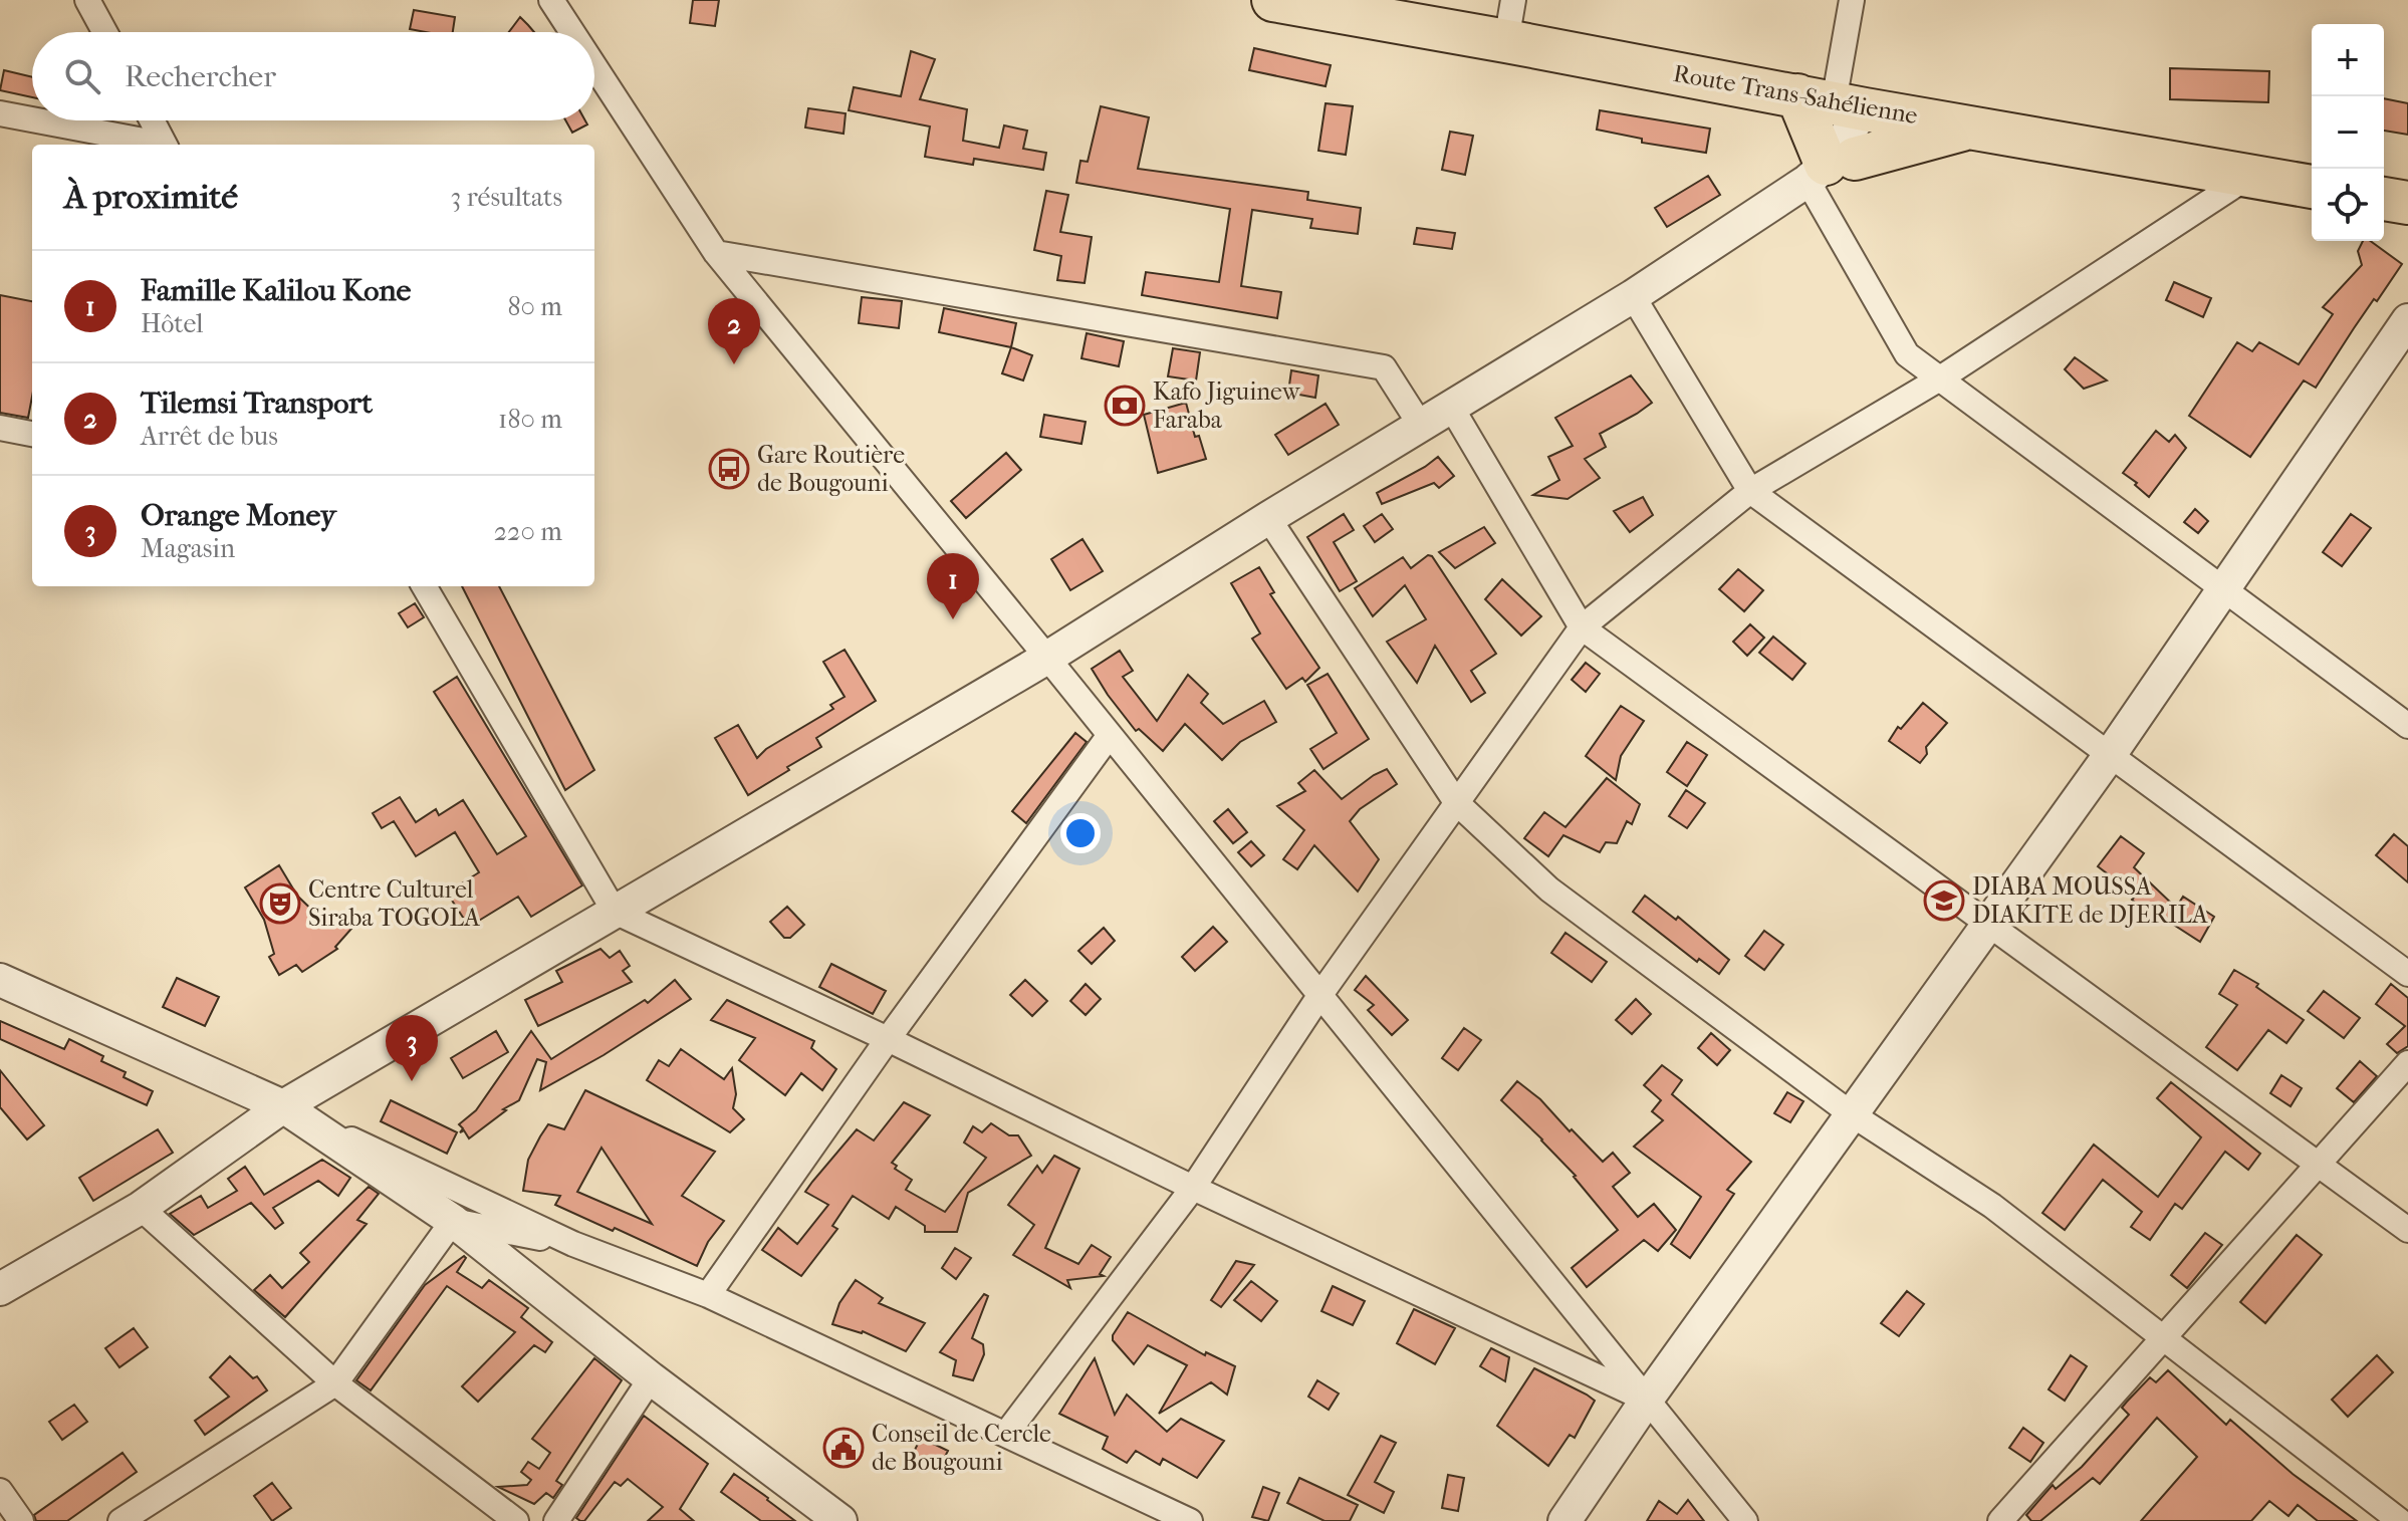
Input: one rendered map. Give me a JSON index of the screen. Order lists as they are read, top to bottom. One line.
{"streets":{"highway":["Route Trans-Sahélienne"]},"places":{"bank":["Kafo Jiguinew Faraba"],"bus stop":["Gare Routière de Bougouni"],"school or university":["DIABA MOUSSA DIAKITE de DJERILA"],"theatre":["Centre Culturel Siraba TOGOLA"],"public building":["Conseil de Cercle de Bougouni"]},"page":{"map_buttons":["+","−"],"search":"Rechercher","heading":["À proximité","3 résultats"],"list":[{"mark":"1","name":"Famille Kalilou Kone","note":"Hôtel","value":"80 m"},{"mark":"2","name":"Tilemsi Transport","note":"Arrêt de bus","value":"180 m"},{"mark":"3","name":"Orange Money","note":"Magasin","value":"220 m"}],"pins":["2","1","3"]}}
